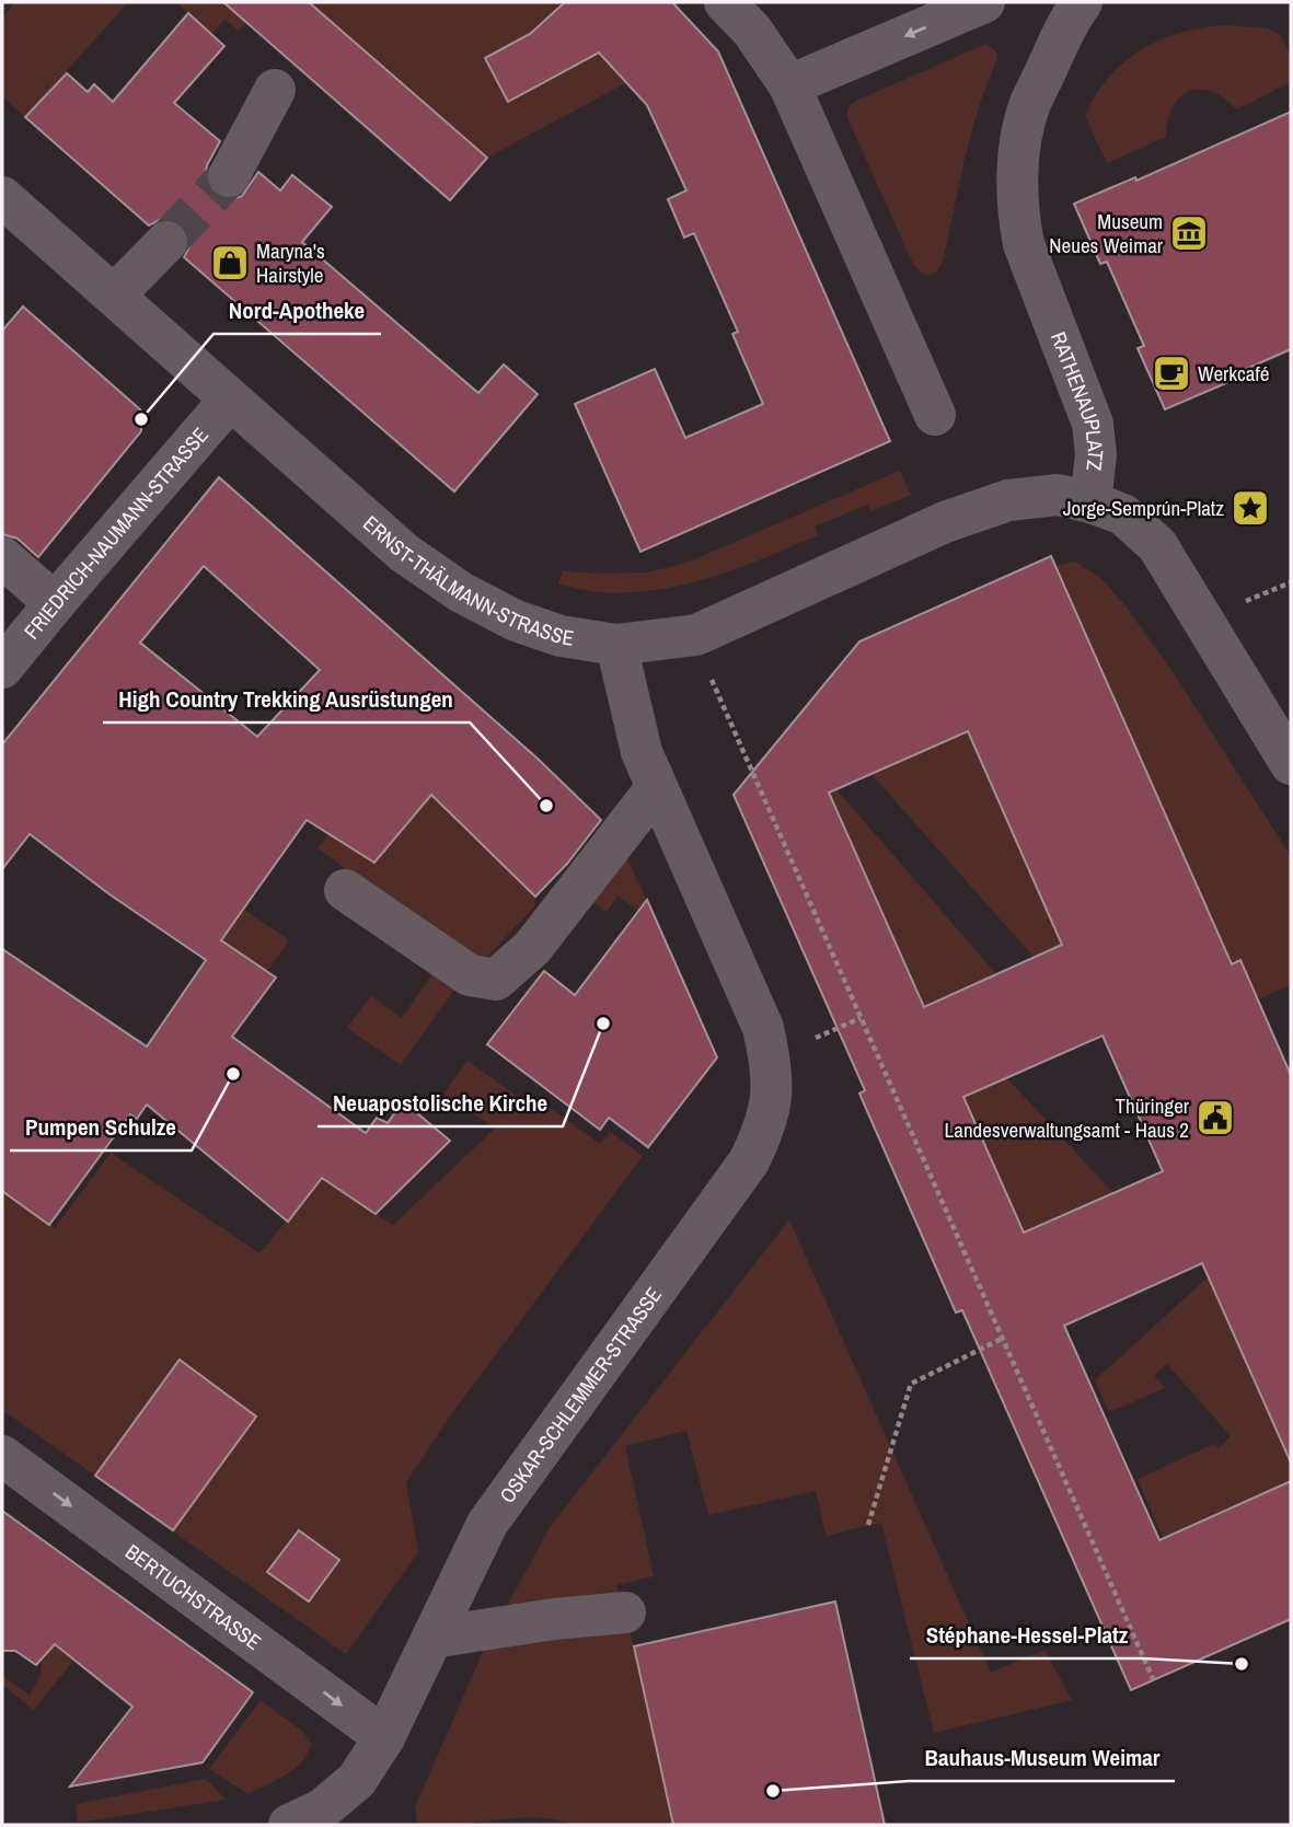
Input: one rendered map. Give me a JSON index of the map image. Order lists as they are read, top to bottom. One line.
{"streets":{"street":["RATHENAUPLATZ","FRIEDRICH-NAUMANN-STRASSE","ERNST-THÄLMANN-STRASSE","OSKAR-SCHLEMMER-STRASSE","BERTUCHSTRASSE"]},"crossings":[["RATHENAUPLATZ","ERNST-THÄLMANN-STRASSE"],["FRIEDRICH-NAUMANN-STRASSE","ERNST-THÄLMANN-STRASSE"],["OSKAR-SCHLEMMER-STRASSE","BERTUCHSTRASSE"]],"one_way":["BERTUCHSTRASSE"],"places":{"museum":["Museum Neues Weimar"],"shop":["Maryna's Hairstyle"],"cafe":["Werkcafé"],"other":["Nord-Apotheke","High Country Trekking Ausrüstungen","Neuapostolische Kirche","Pumpen Schulze","Stéphane-Hessel-Platz","Bauhaus-Museum Weimar"],"place":["Jorge-Semprún-Platz"],"public building":["Thüringer Landesverwaltungsamt - Haus 2"]}}
